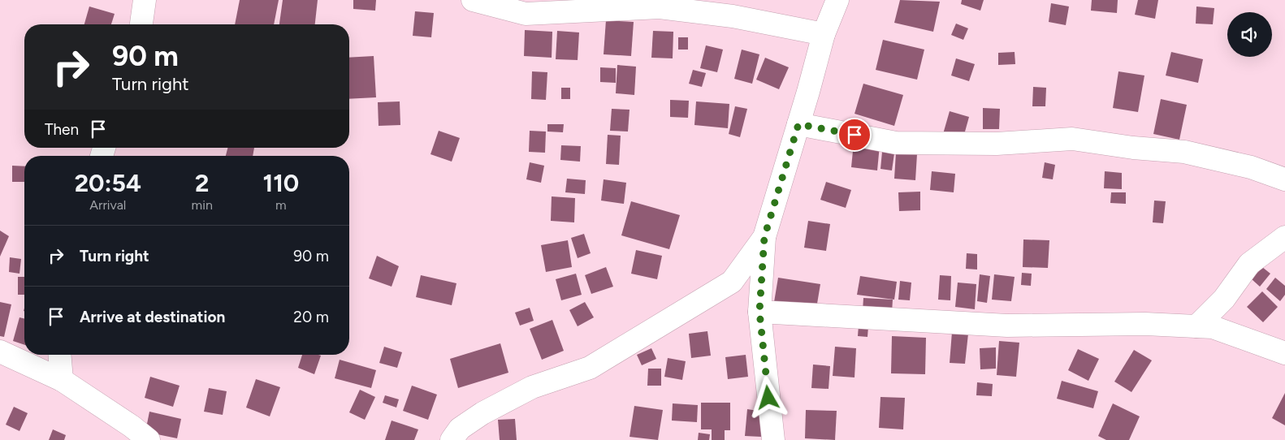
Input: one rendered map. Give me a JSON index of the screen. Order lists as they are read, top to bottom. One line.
{"page":{"turn":["90 m","Turn right"],"then":"Then","eta":["20:54","Arrival","2","min","110","m"],"list":[{"name":"Turn right","value":"90 m"},{"name":"Arrive at destination","value":"20 m"}]}}
